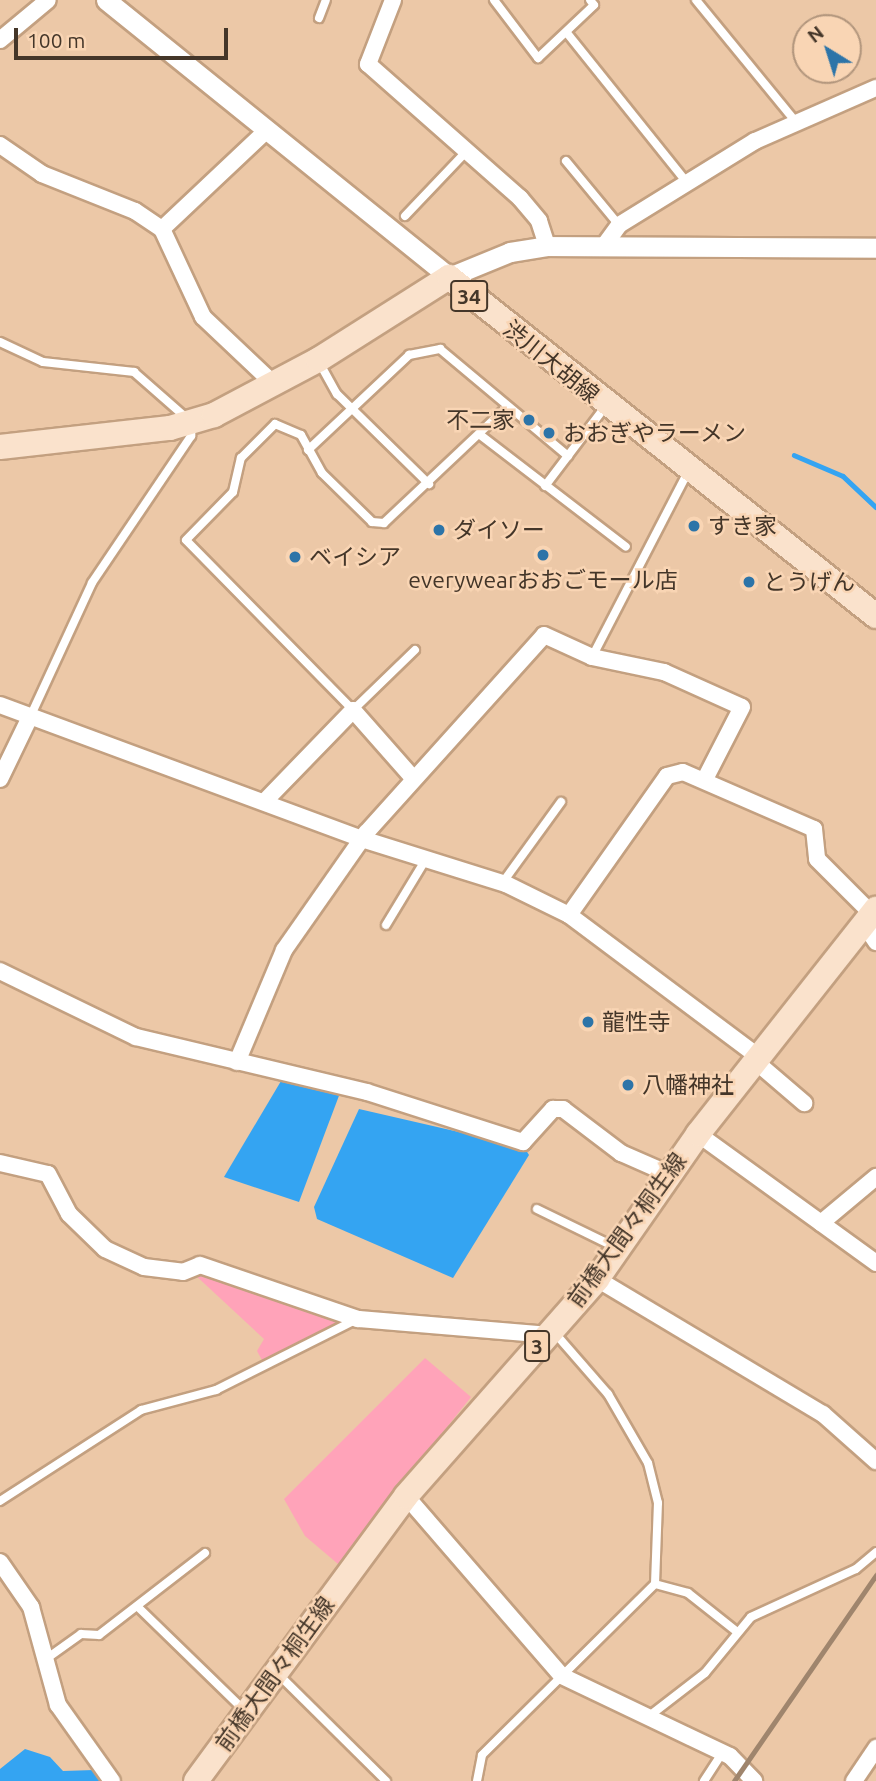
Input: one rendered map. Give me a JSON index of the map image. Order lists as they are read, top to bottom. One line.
{"streets":{"main road":["34","渋川大胡線","前橋大間々桐生線","3"]},"crossings":[["34","渋川大胡線"]],"places":["不二家","おおぎやラーメン","すき家","ダイソー","everywearおおごモール店","ベイシア","とうげん","龍性寺","八幡神社"],"scale_bar":"100 m","north":"top left"}
